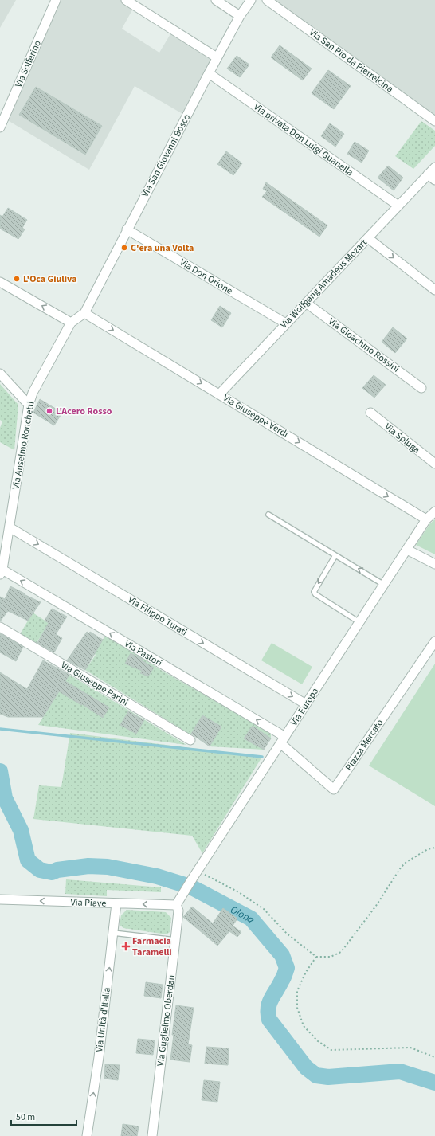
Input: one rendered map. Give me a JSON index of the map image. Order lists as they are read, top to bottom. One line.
{"streets":{"street":["Via San Pio da Pietrelcina","Via Solferino","Via privata Don Luigi Guanella","Via San Giovanni Bosco","Via Don Orione","Via Wolfgang Amadeus Mozart","Via Gioachino Rossini","Via Giuseppe Verdi","Via Spluga","Via Anselmo Ronchetti","Via Filippo Turati","Via Pastori","Via Giuseppe Parini","Via Europa","Piazza Mercato","Via Piave","Via Unità d'Italia","Via Guglielmo Oberdan"]},"crossings":[["Via privata Don Luigi Guanella","Via San Giovanni Bosco"],["Via privata Don Luigi Guanella","Via Wolfgang Amadeus Mozart"],["Via San Giovanni Bosco","Via Don Orione"],["Via San Giovanni Bosco","Via Giuseppe Verdi"],["Via San Giovanni Bosco","Via Anselmo Ronchetti"],["Via Don Orione","Via Wolfgang Amadeus Mozart"],["Via Wolfgang Amadeus Mozart","Via Gioachino Rossini"],["Via Wolfgang Amadeus Mozart","Via Giuseppe Verdi"],["Via Giuseppe Verdi","Via Anselmo Ronchetti"],["Via Giuseppe Verdi","Via Europa"],["Via Anselmo Ronchetti","Via Filippo Turati"],["Via Anselmo Ronchetti","Via Pastori"],["Via Filippo Turati","Via Europa"],["Via Pastori","Via Europa"],["Via Pastori","Piazza Mercato"],["Via Europa","Piazza Mercato"],["Via Europa","Via Piave"],["Via Europa","Via Guglielmo Oberdan"],["Via Piave","Via Unità d'Italia"],["Via Piave","Via Guglielmo Oberdan"]],"one_way":["Via Giuseppe Verdi","Via Filippo Turati","Via Pastori","Via Piave","Via Unità d'Italia"],"water":["Olona"],"places":{"other":["C'era una Volta","L'Oca Giuliva","L'Acero Rosso"],"health":["Farmacia Taramelli"]},"scale_bar":"50 m"}
